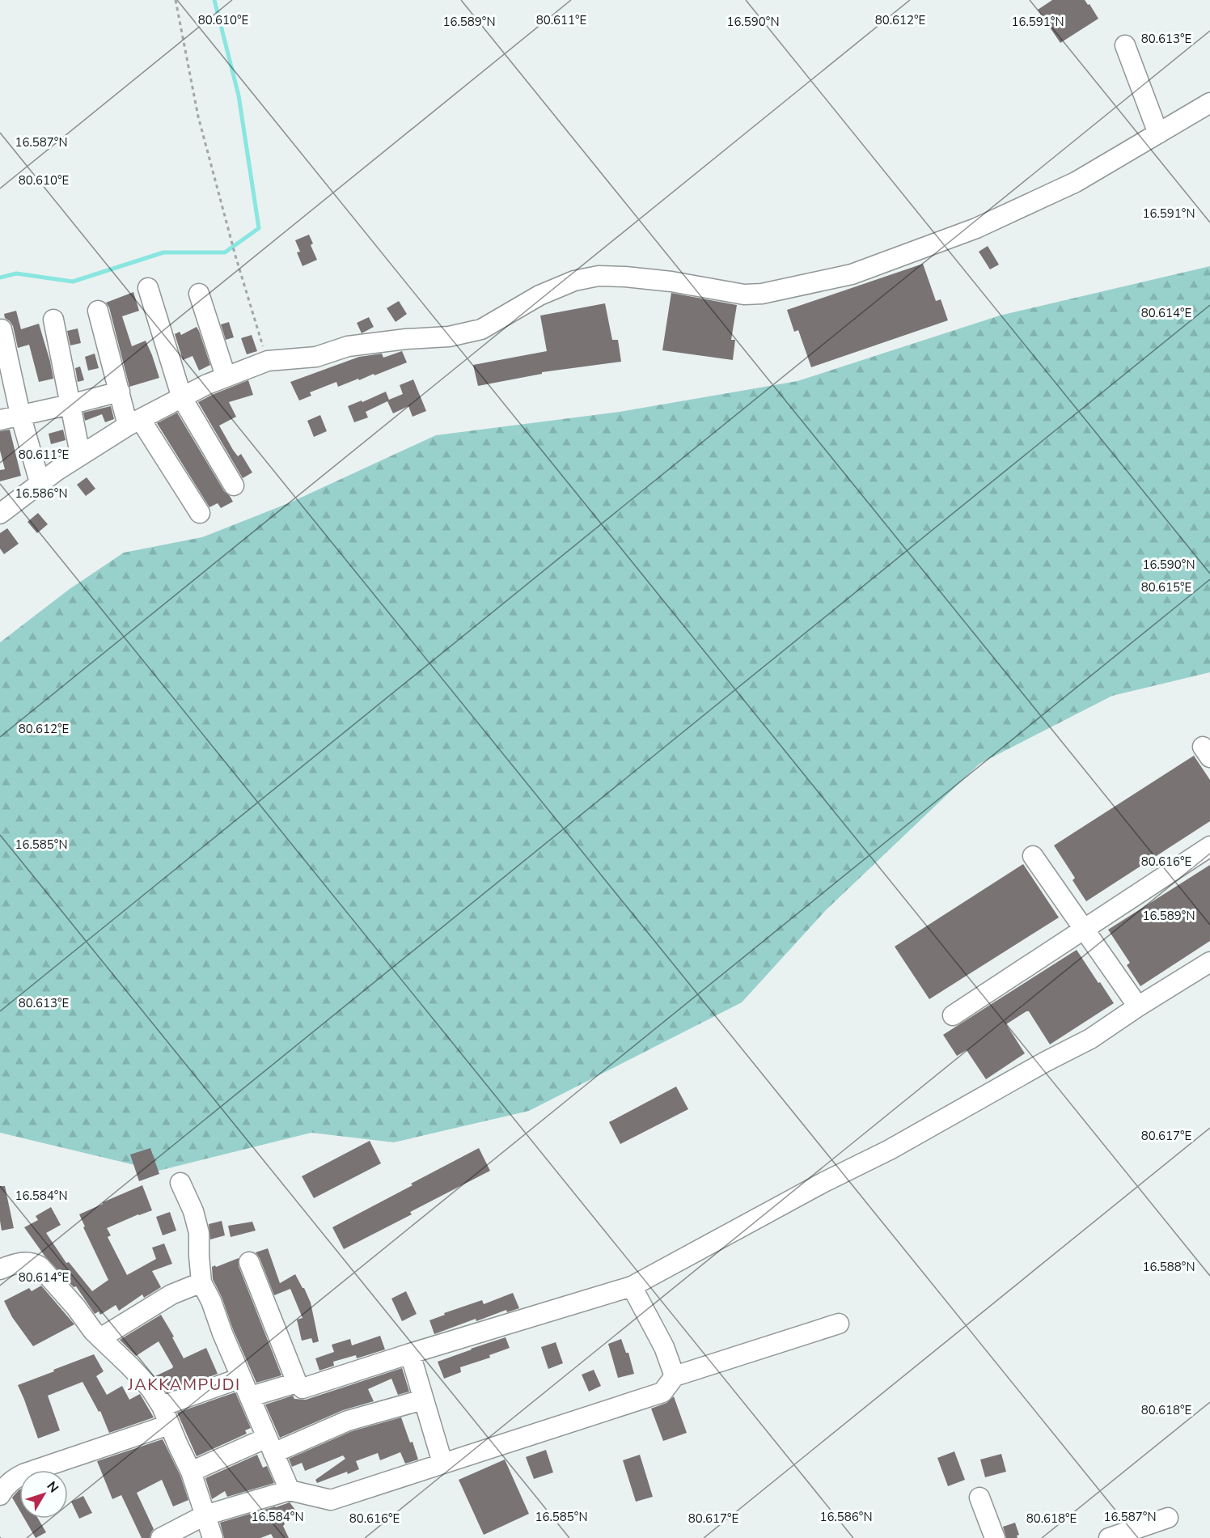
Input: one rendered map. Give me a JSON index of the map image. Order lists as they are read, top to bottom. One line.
{"districts":["JAKKAMPUDI"],"north":"top right","coordinates":["80.610°E","80.611°E","80.612°E","16.589°N","16.590°N","16.591°N","80.613°E","16.587°N","80.614°E","16.586°N","80.615°E","16.585°N","80.616°E","80.617°E","16.584°N","16.588°N","80.618°E"]}
